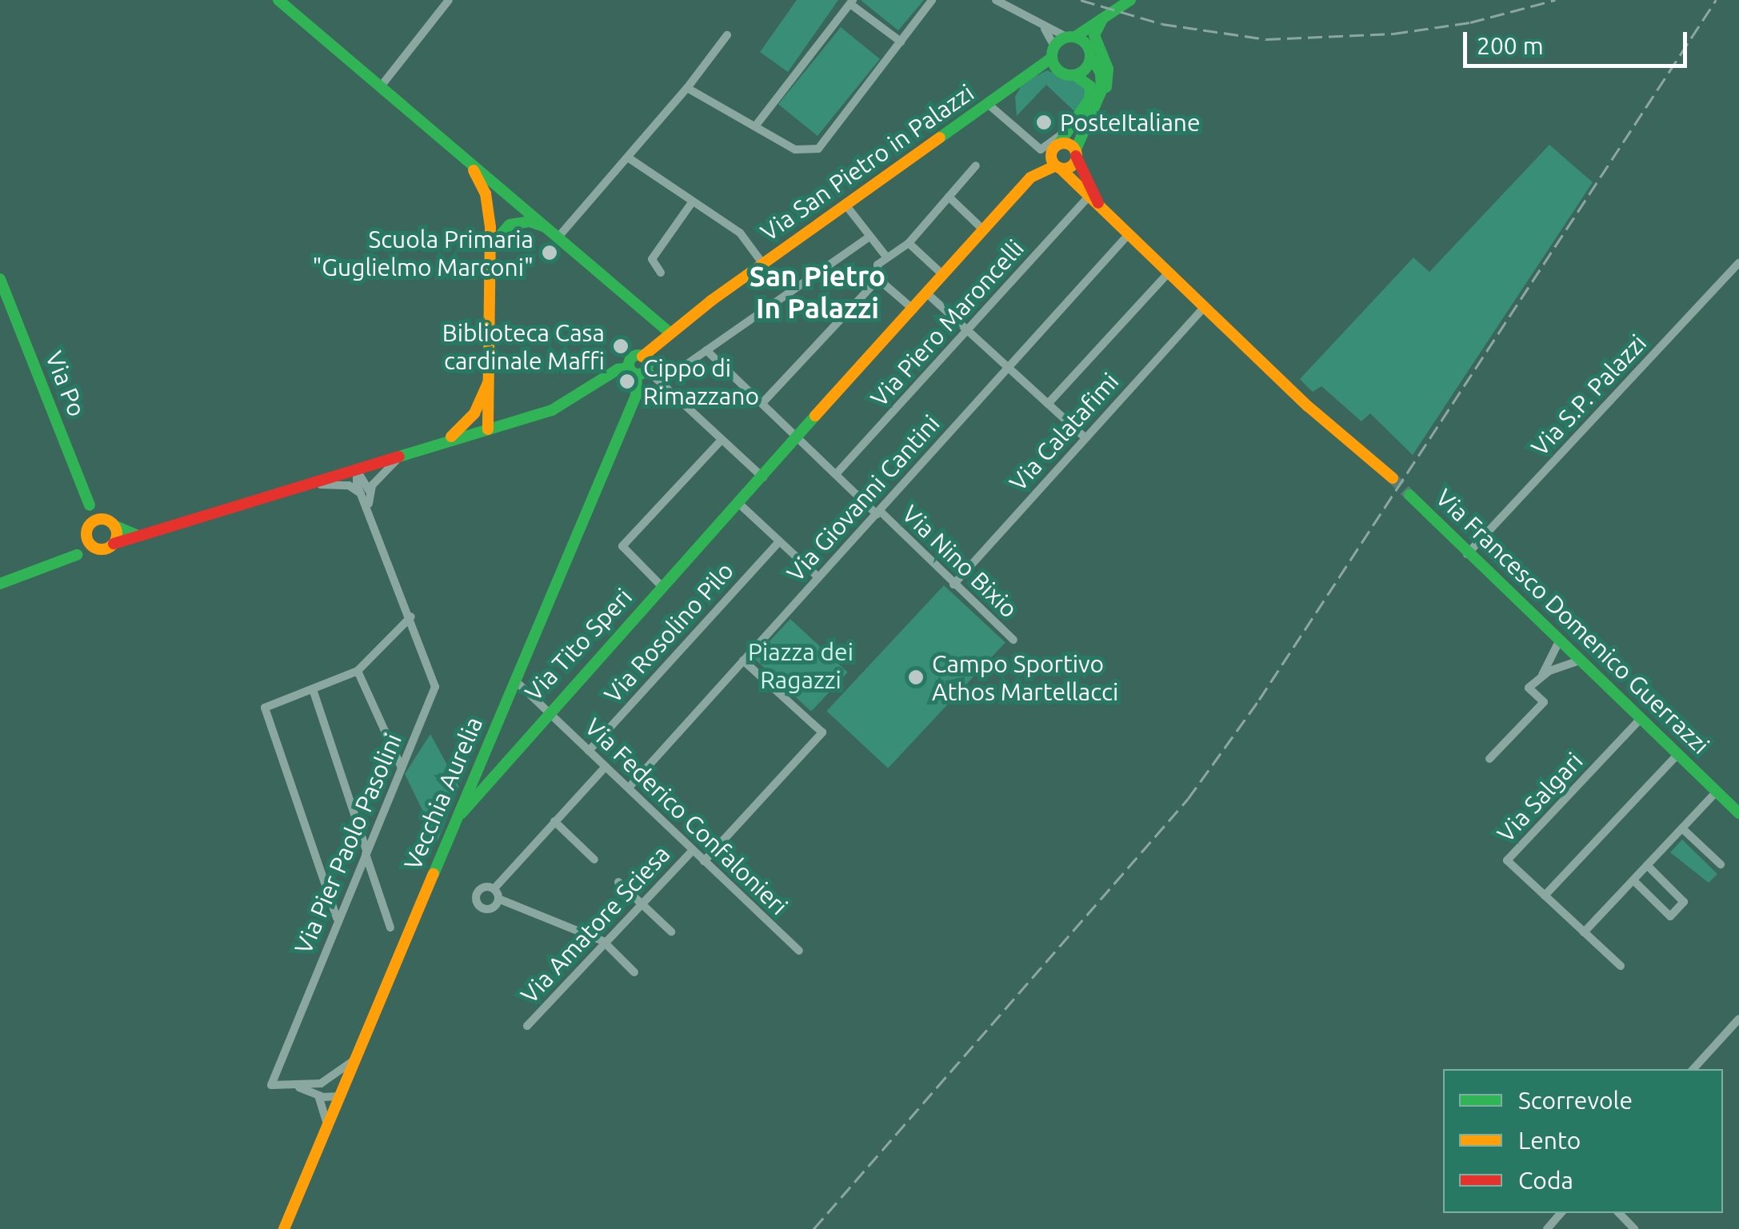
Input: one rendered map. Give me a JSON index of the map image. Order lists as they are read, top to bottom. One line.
{"streets":{"main road":["Via San Pietro in Palazzi","Via Po","Via Francesco Domenico Guerrazzi","Via Tito Speri","Vecchia Aurelia"],"street":["Via Piero Maroncelli","Via S.P. Palazzi","Via Calatafimi","Via Giovanni Cantini","Via Nino Bixio","Via Rosolino Pilo","Via Salgari","Via Federico Confalonieri","Via Pier Paolo Pasolini","Via Amatore Sciesa"]},"crossings":[["Via Piero Maroncelli","Via Nino Bixio"],["Via S.P. Palazzi","Via Francesco Domenico Guerrazzi"],["Via Calatafimi","Via Nino Bixio"],["Via Giovanni Cantini","Via Nino Bixio"],["Via Giovanni Cantini","Via Federico Confalonieri"],["Via Nino Bixio","Via Tito Speri"],["Via Francesco Domenico Guerrazzi","Via Salgari"],["Via Rosolino Pilo","Via Federico Confalonieri"],["Via Tito Speri","Vecchia Aurelia"],["Via Tito Speri","Via Federico Confalonieri"],["Vecchia Aurelia","Via Federico Confalonieri"],["Via Federico Confalonieri","Via Amatore Sciesa"]],"districts":["San Pietro In Palazzi"],"parks":["Piazza dei Ragazzi"],"places":["PosteItaliane","Scuola Primaria \"Guglielmo Marconi\"","Biblioteca Casa cardinale Maffi","Cippo di Rimazzano","Campo Sportivo Athos Martellacci"],"legend":["Scorrevole","Lento","Coda"],"scale_bar":"200 m"}
